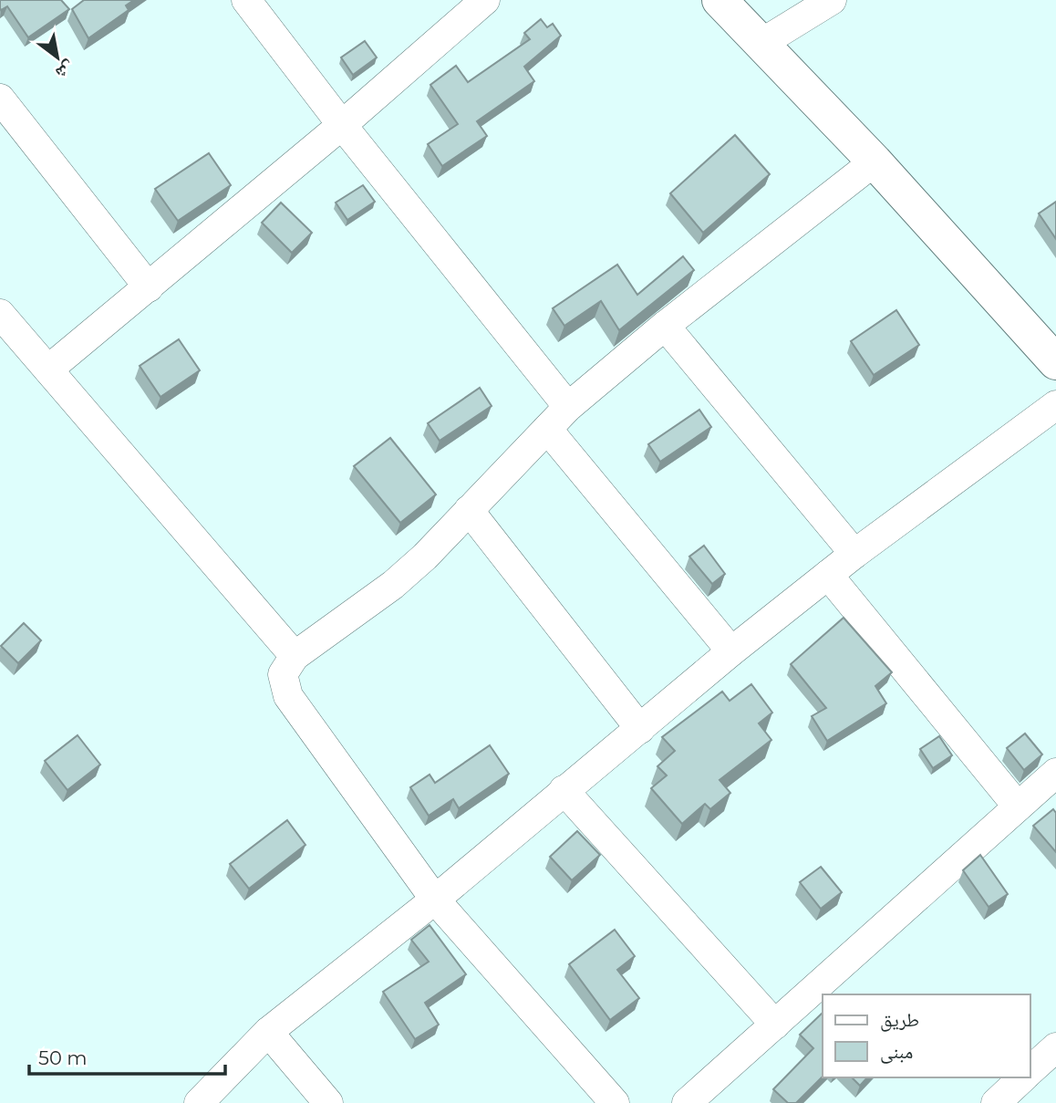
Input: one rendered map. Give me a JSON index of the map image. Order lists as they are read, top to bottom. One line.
{"legend":["طريق","مبنى"],"scale_bar":"50 m","north":"bottom right"}
